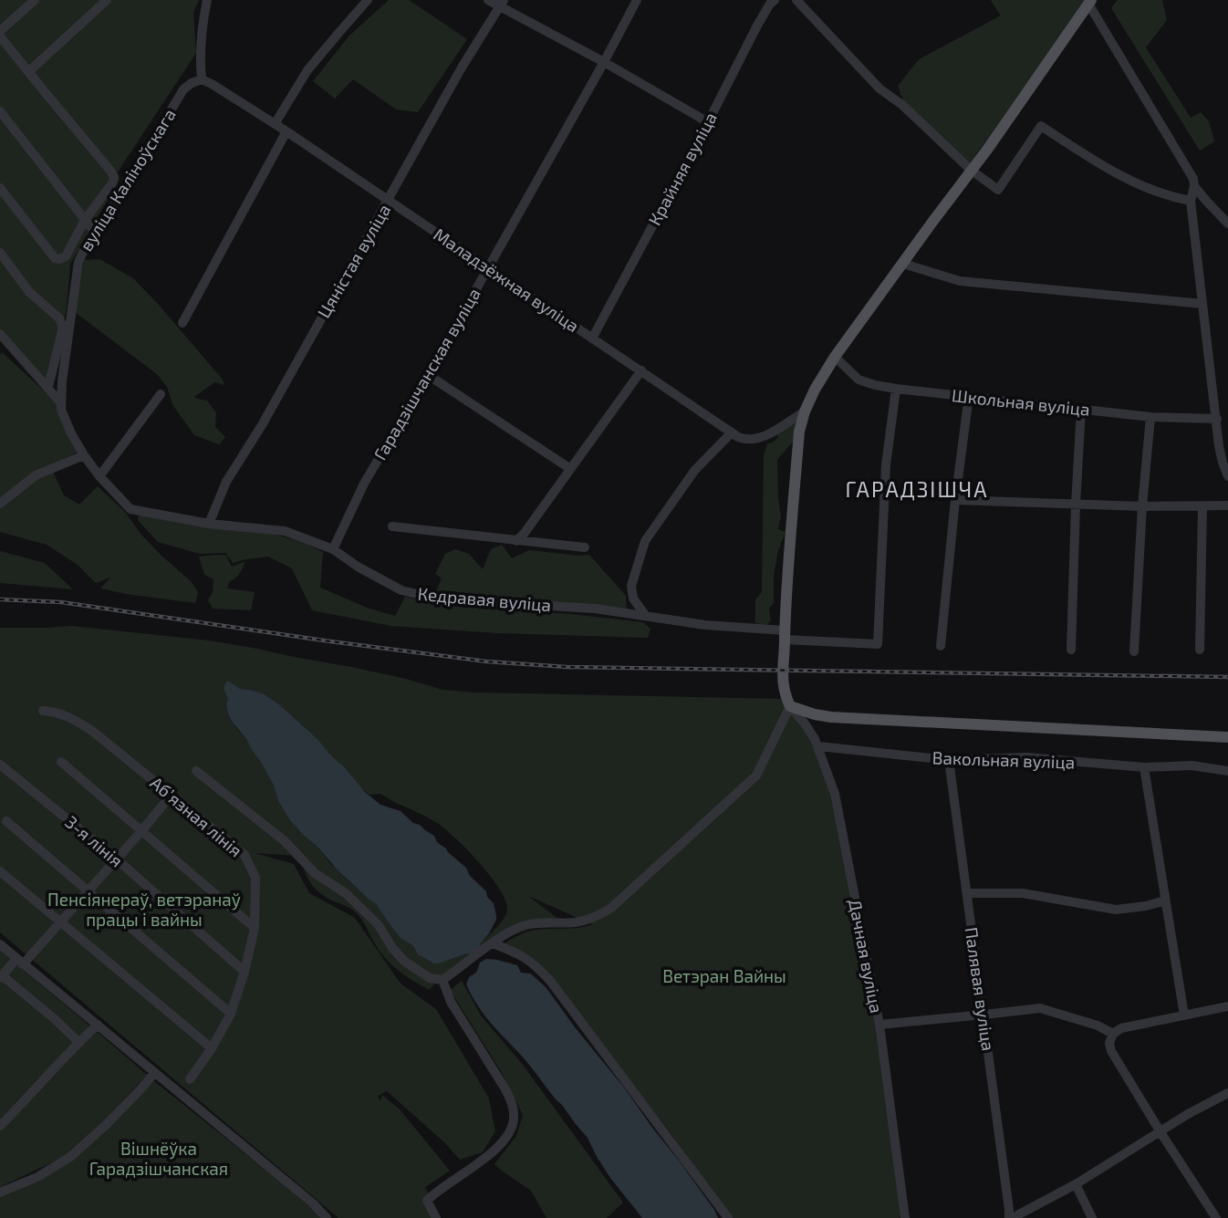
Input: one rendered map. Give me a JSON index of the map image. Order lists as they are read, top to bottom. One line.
{"streets":{"street":["Крайняя вуліца","вуліца Каліноўскага","Цяністая вуліца","Маладзёжная вуліца","Гарадзішчанская вуліца","Школьная вуліца","Кедравая вуліца","Вакольная вуліца","Абʼязная лінія","3-я лінія","Дачная вуліца","Палявая вуліца"]},"crossings":[["Крайняя вуліца","Маладзёжная вуліца"],["вуліца Каліноўскага","Маладзёжная вуліца"],["вуліца Каліноўскага","Кедравая вуліца"],["Цяністая вуліца","Маладзёжная вуліца"],["Цяністая вуліца","Кедравая вуліца"],["Маладзёжная вуліца","Гарадзішчанская вуліца"],["Гарадзішчанская вуліца","Кедравая вуліца"],["Школьная вуліца","Кедравая вуліца"],["Вакольная вуліца","Дачная вуліца"],["Вакольная вуліца","Палявая вуліца"],["Абʼязная лінія","3-я лінія"]],"districts":["ГАРАДЗІШЧА"],"parks":["Пенсіянераў, ветэранаў працы і вайны","Ветэран Вайны","Вішнёўка Гарадзішчанская"]}
